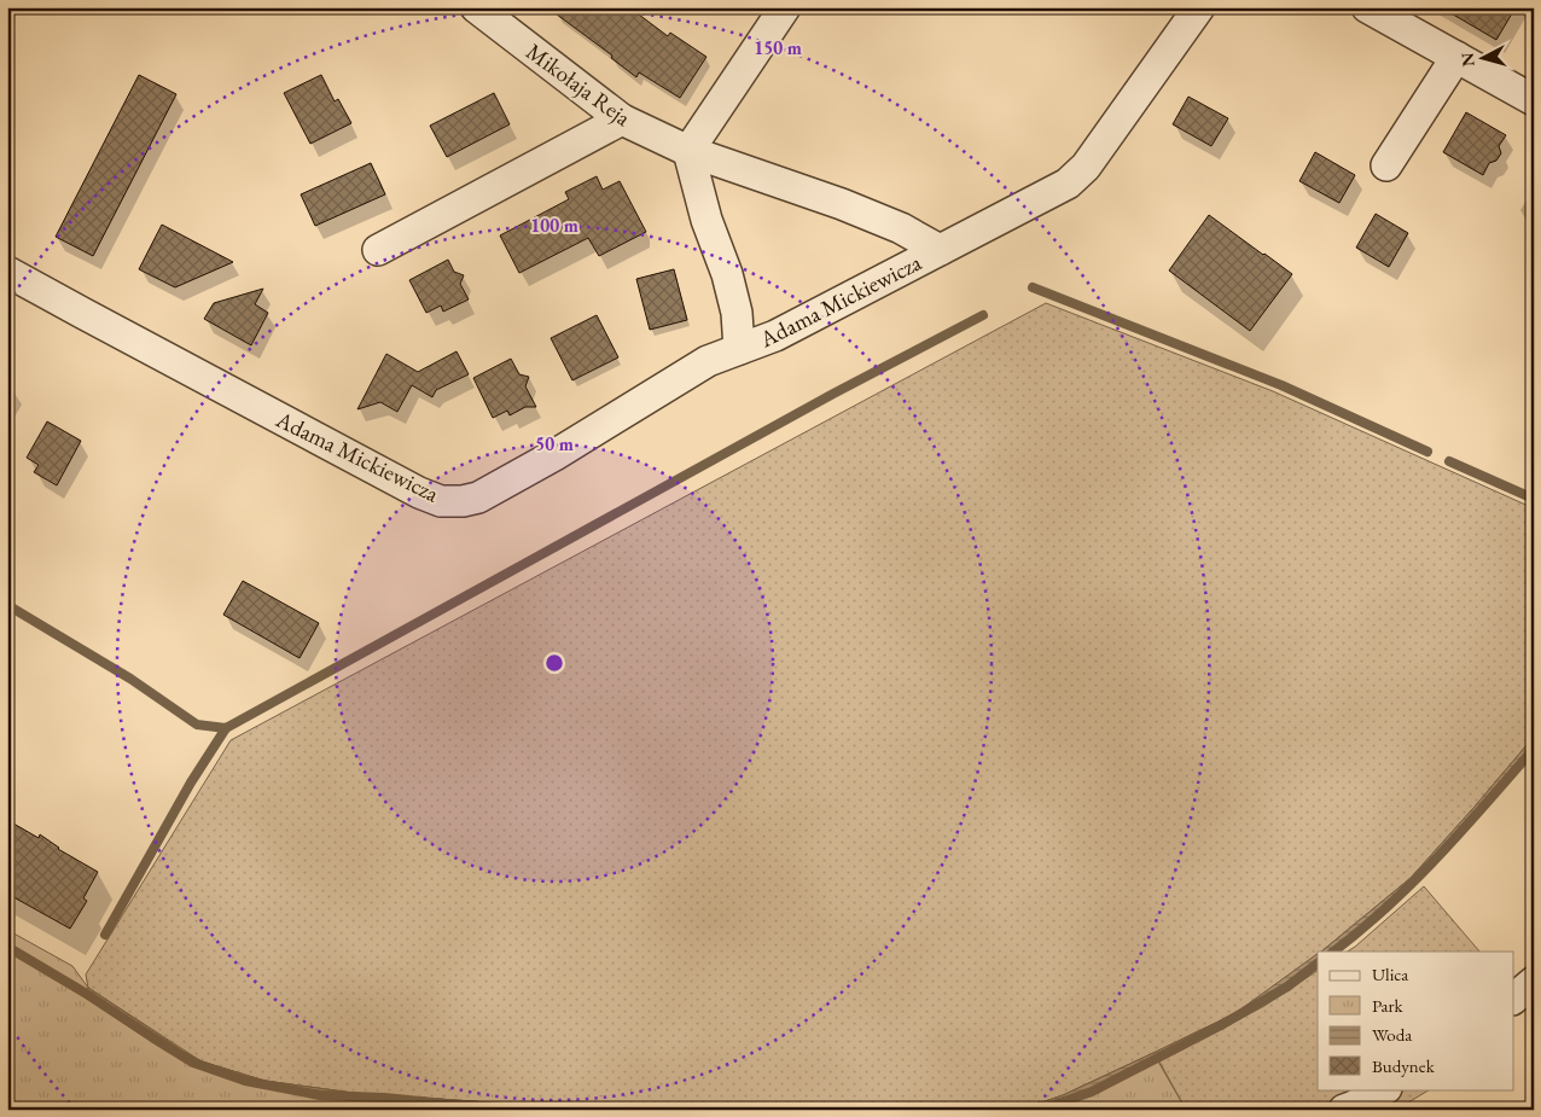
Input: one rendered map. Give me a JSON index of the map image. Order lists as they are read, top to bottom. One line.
{"streets":{"street":["Mikołaja Reja","Adama Mickiewicza"]},"crossings":[["Mikołaja Reja","Adama Mickiewicza"]],"legend":["Ulica","Park","Woda","Budynek"],"north":"left","rings":["150 m","100 m","50 m"]}
